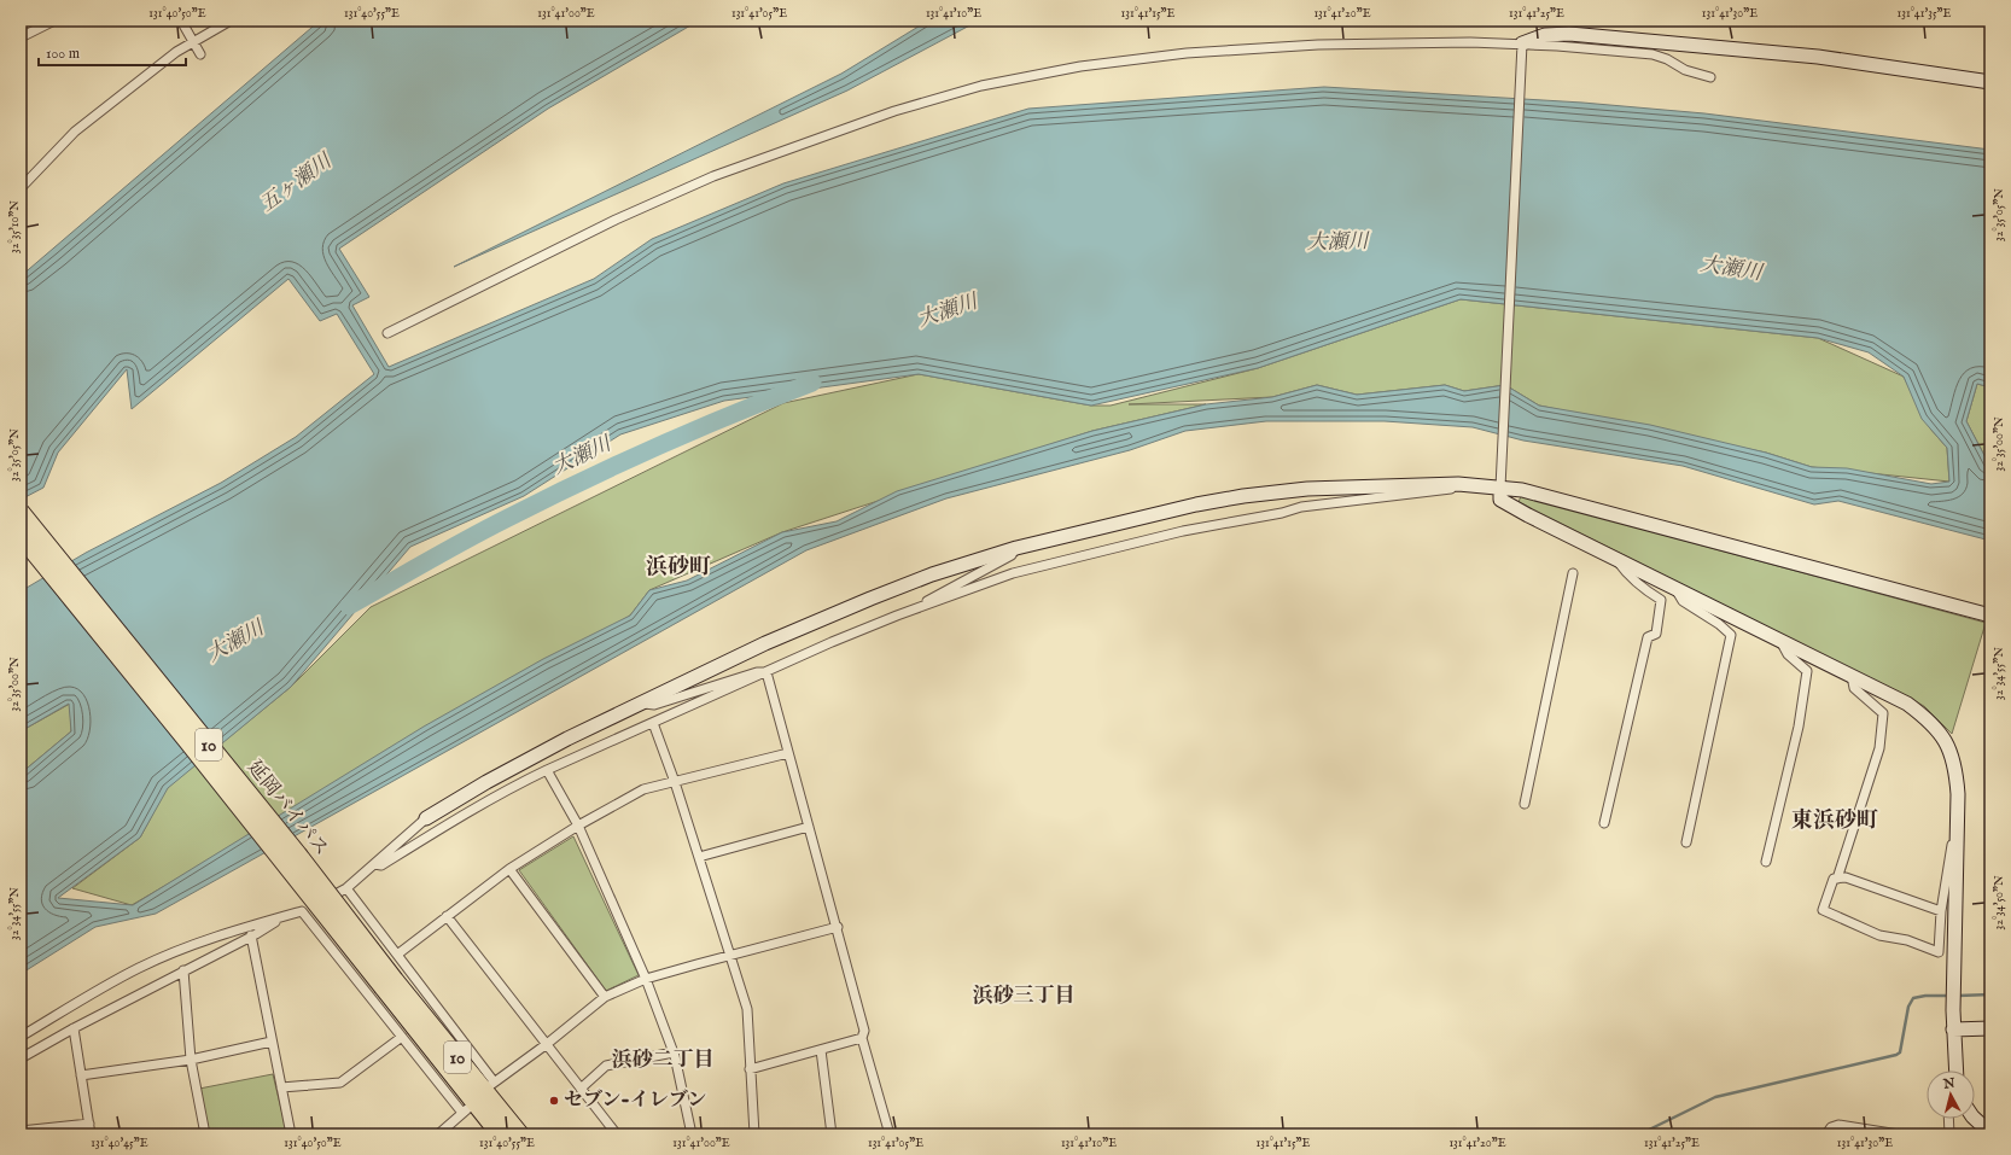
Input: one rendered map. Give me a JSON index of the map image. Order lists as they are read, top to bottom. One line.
{"streets":{"highway":["10","延岡バイパス"]},"districts":["浜砂町","東浜砂町","浜砂三丁目","浜砂二丁目"],"water":["五ヶ瀬川","大瀬川"],"places":["セブン-イレブン"],"scale_bar":"100 m","north":"top","coordinates":["131°40'50\"E","131°40'55\"E","131°41'00\"E","131°41'05\"E","131°41'10\"E","131°41'15\"E","131°41'20\"E","131°41'25\"E","131°41'30\"E","131°41'35\"E","32°35'05\"N","32°35'10\"N","32°35'00\"N","32°34'55\"N","32°34'50\"N","131°40'45\"E"]}
